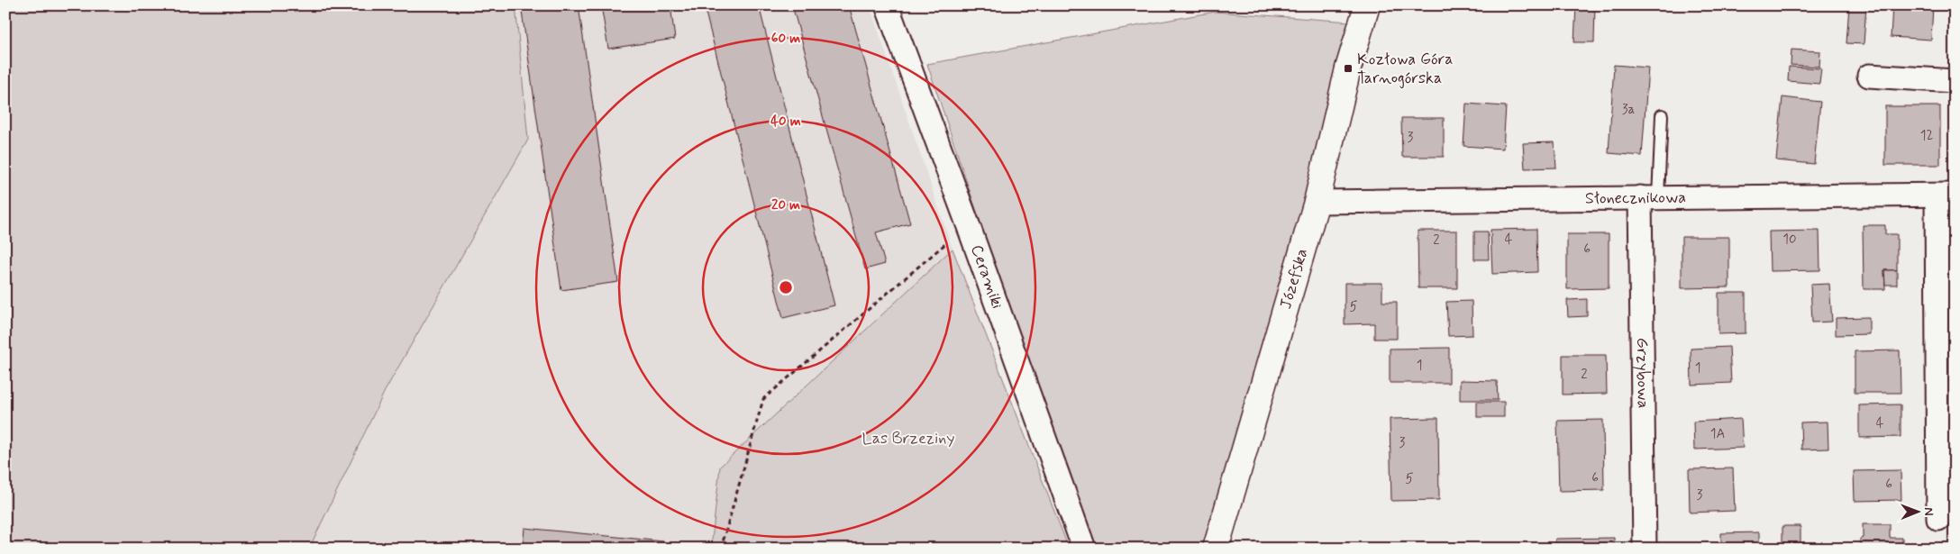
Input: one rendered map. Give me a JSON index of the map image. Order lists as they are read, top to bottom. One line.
{"streets":{"street":["Słonecznikowa","Ceramiki","Józefska","Grzybowa"]},"crossings":[["Słonecznikowa","Józefska"],["Słonecznikowa","Grzybowa"]],"parks":["Las Brzeziny"],"places":{"transit":["Kozłowa Góra Tarnogórska"]},"house_numbers":["3a","12","3","4","10","2","6","5","1","1","2","4","1A","3","6","5","6","3"],"north":"right","rings":["60 m","40 m","20 m"]}
